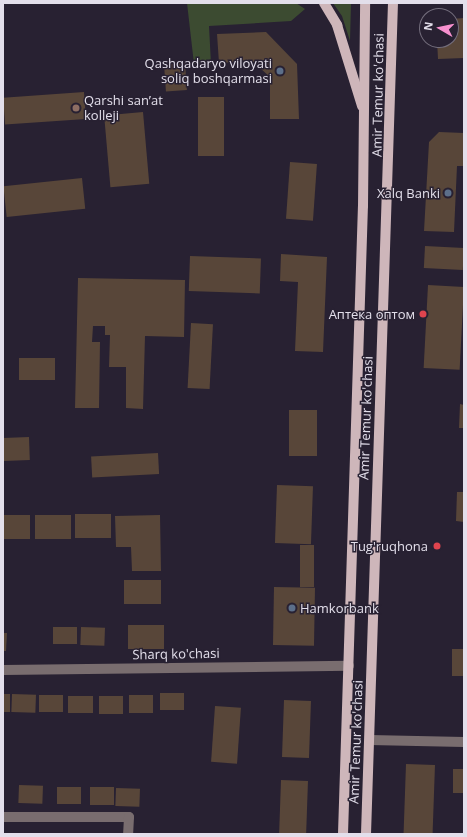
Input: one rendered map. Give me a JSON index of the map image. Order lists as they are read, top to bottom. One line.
{"streets":{"main road":["Amir Temur ko'chasi"],"street":["Sharq ko'chasi"]},"crossings":[["Amir Temur ko'chasi","Sharq ko'chasi"]],"places":["Qashqadaryo viloyati soliq boshqarmasi","Qarshi san’at kolleji","Xalq Banki","Аптека оптом","Tug'ruqhona","Hamkorbank"],"north":"left"}
